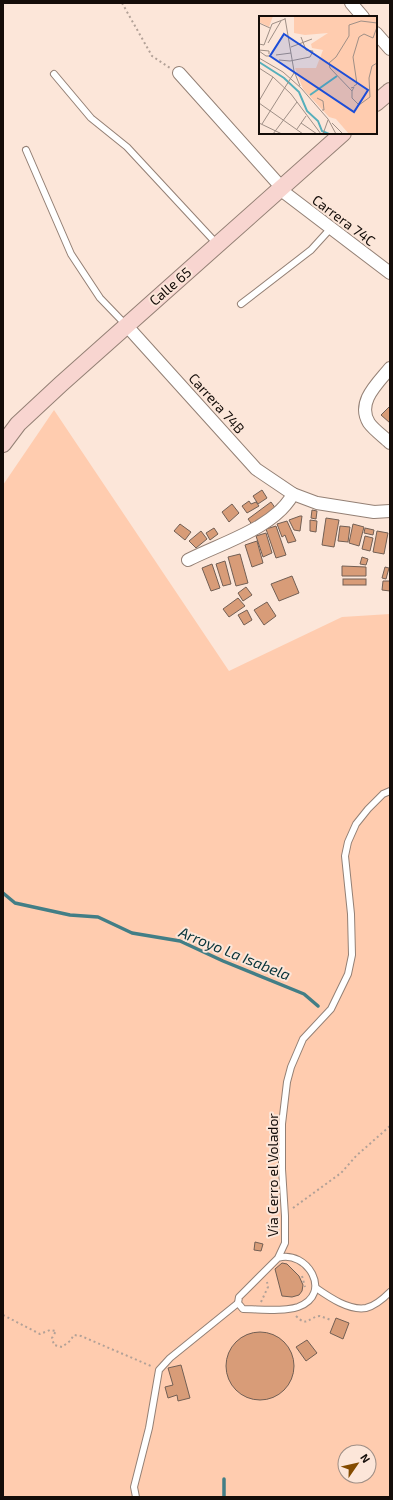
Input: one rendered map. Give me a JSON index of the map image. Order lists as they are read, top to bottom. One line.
{"streets":{"main road":["Calle 65"],"street":["Carrera 74C","Carrera 74B"],"lane":["Vía Cerro el Volador"]},"crossings":[["Carrera 74C","Calle 65"],["Calle 65","Carrera 74B"]],"water":["Arroyo La Isabela"],"north":"top right"}
